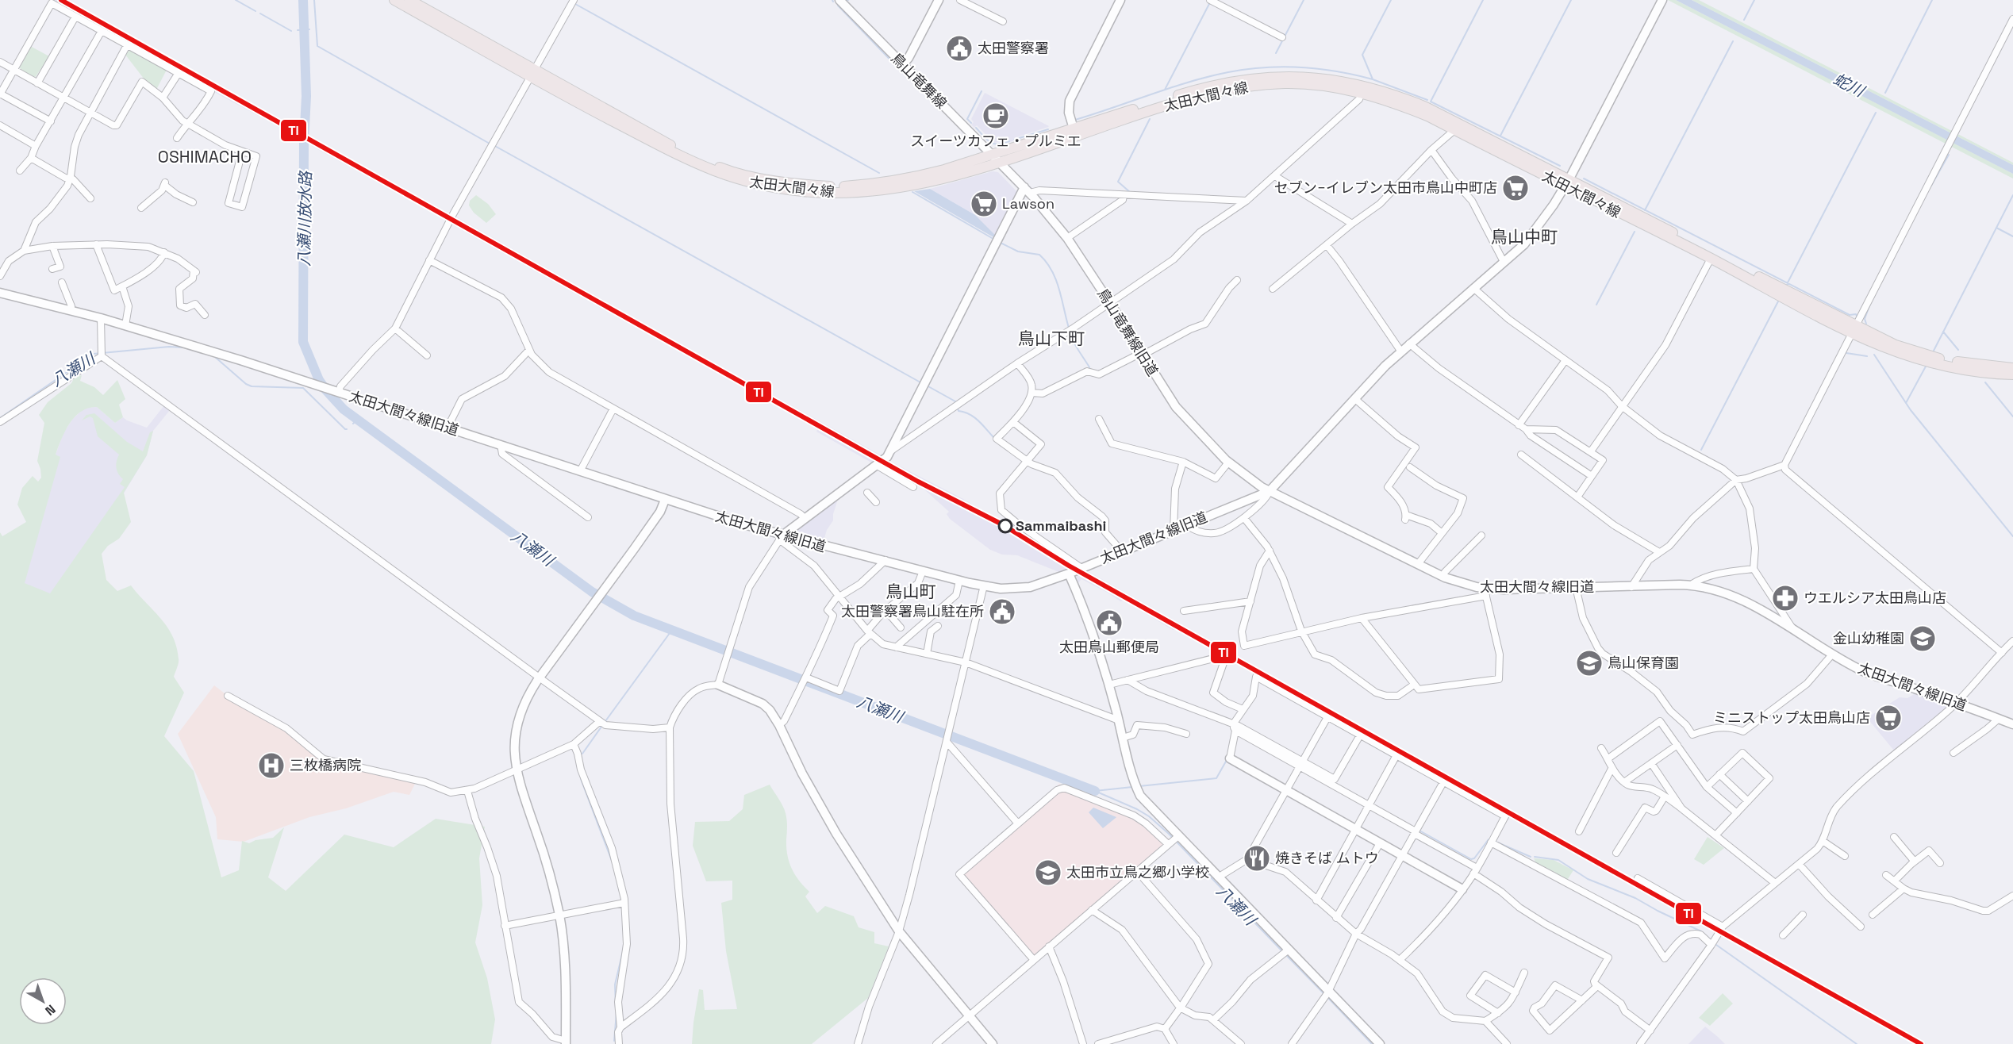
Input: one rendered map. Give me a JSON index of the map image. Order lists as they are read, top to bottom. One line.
{"streets":{"main road":["太田大間々線"],"street":["鳥山竜舞線","鳥山竜舞線旧道","太田大間々線旧道"]},"crossings":[["鳥山竜舞線","太田大間々線"],["鳥山竜舞線","鳥山竜舞線旧道"],["太田大間々線","鳥山竜舞線旧道"],["鳥山竜舞線旧道","太田大間々線旧道"]],"districts":["OSHIMACHO","鳥山中町","鳥山下町","鳥山町"],"water":["蛇川","八瀬川放水路","八瀬川"],"places":{"public building":["太田警察署","太田警察署鳥山駐在所","太田鳥山郵便局"],"cafe":["スイーツカフェ・プルミエ"],"supermarket":["セブン−イレブン太田市鳥山中町店","Lawson","ミニストップ太田鳥山店"],"other":["Sammaibashi"],"pharmacy":["ウエルシア太田鳥山店"],"school or university":["金山幼稚園","鳥山保育園","太田市立鳥之郷小学校"],"hospital":["三枚橋病院"],"restaurant":["焼きそば ムトウ"]},"lines":["transit line TI"],"north":"bottom right"}
